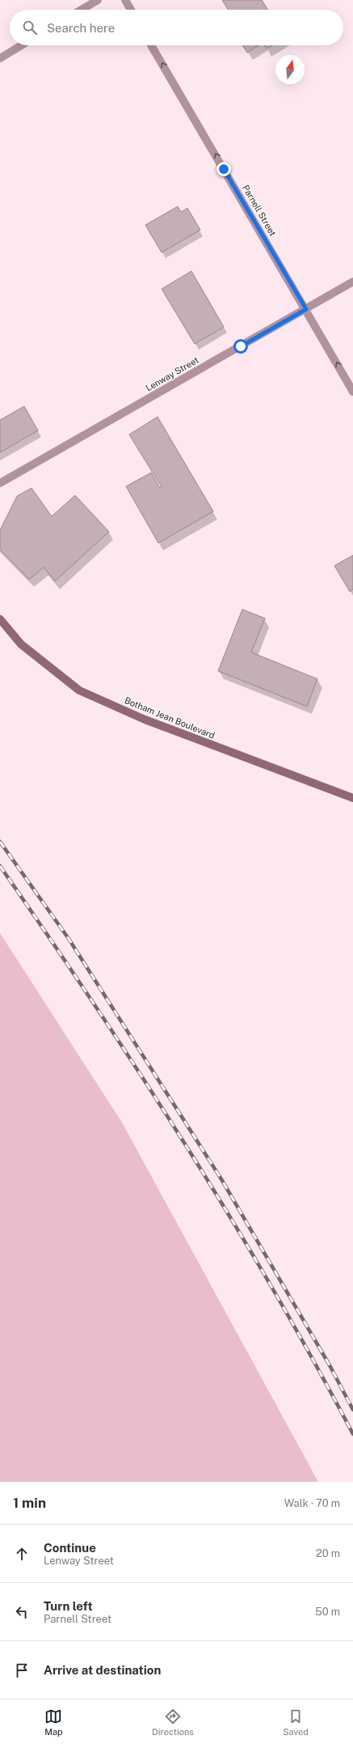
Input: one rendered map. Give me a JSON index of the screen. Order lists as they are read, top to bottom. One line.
{"streets":{"main road":["Botham Jean Boulevard"],"street":["Parnell Street","Lenway Street"]},"crossings":[["Parnell Street","Lenway Street"]],"one_way":["Parnell Street"],"north":"top","page":{"search":"Search here","heading":["1 min","Walk · 70 m"],"list":[["Continue","Lenway Street","20 m"],["Turn left","Parnell Street","50 m"],"Arrive at destination"],"nav":["Map","Directions","Saved"]}}
